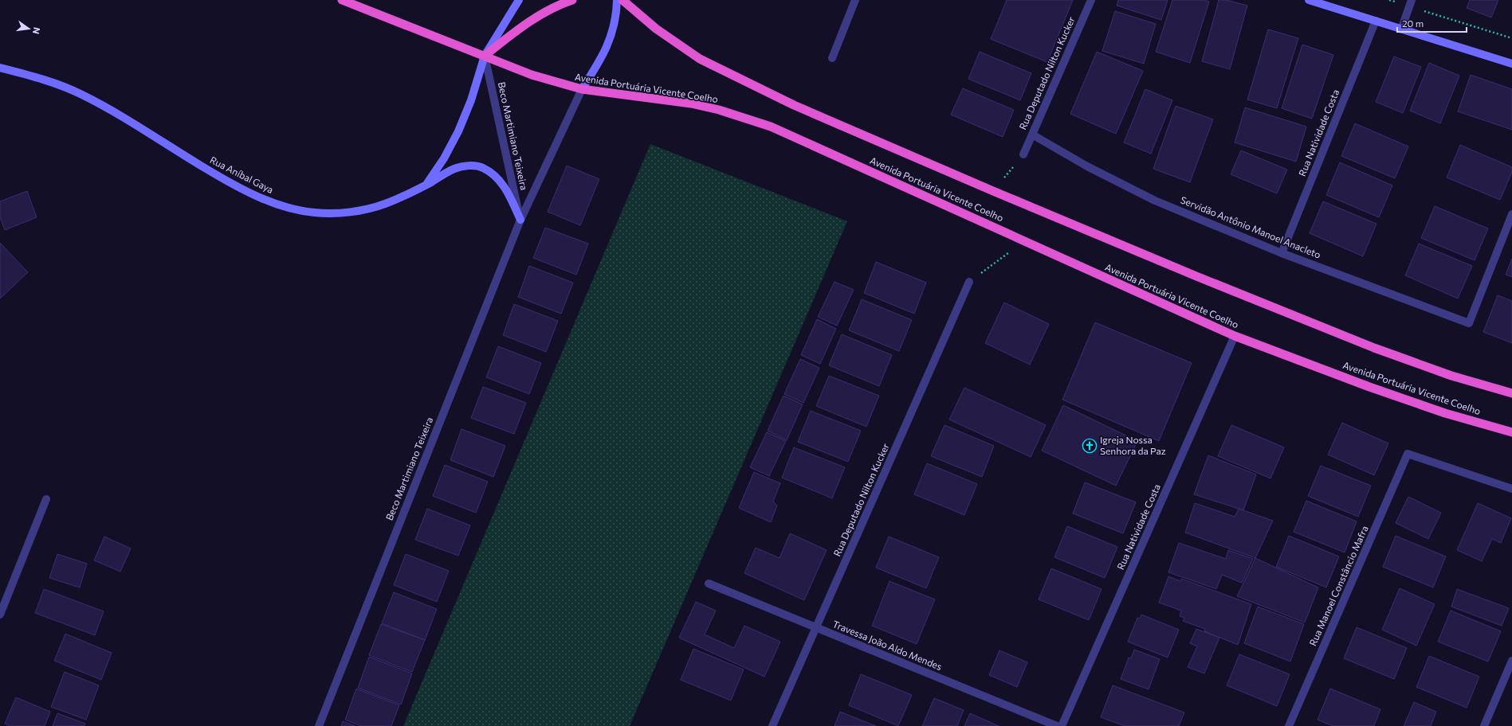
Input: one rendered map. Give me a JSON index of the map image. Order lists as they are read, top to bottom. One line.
{"streets":{"highway":["Avenida Portuária Vicente Coelho"],"main road":["Rua Aníbal Gaya"],"street":["Rua Deputado Nilton Kucker","Rua Natividade Costa","Beco Martimiano Teixeira","Servidão Antônio Manoel Anacleto","Rua Manoel Constâncio Mafra","Travessa João Aldo Mendes"]},"crossings":[["Rua Deputado Nilton Kucker","Servidão Antônio Manoel Anacleto"],["Rua Deputado Nilton Kucker","Travessa João Aldo Mendes"],["Avenida Portuária Vicente Coelho","Rua Natividade Costa"],["Avenida Portuária Vicente Coelho","Beco Martimiano Teixeira"],["Avenida Portuária Vicente Coelho","Rua Aníbal Gaya"],["Rua Natividade Costa","Servidão Antônio Manoel Anacleto"],["Beco Martimiano Teixeira","Rua Aníbal Gaya"]],"places":{"church":["Igreja Nossa Senhora da Paz"]},"scale_bar":"20 m","north":"right"}
